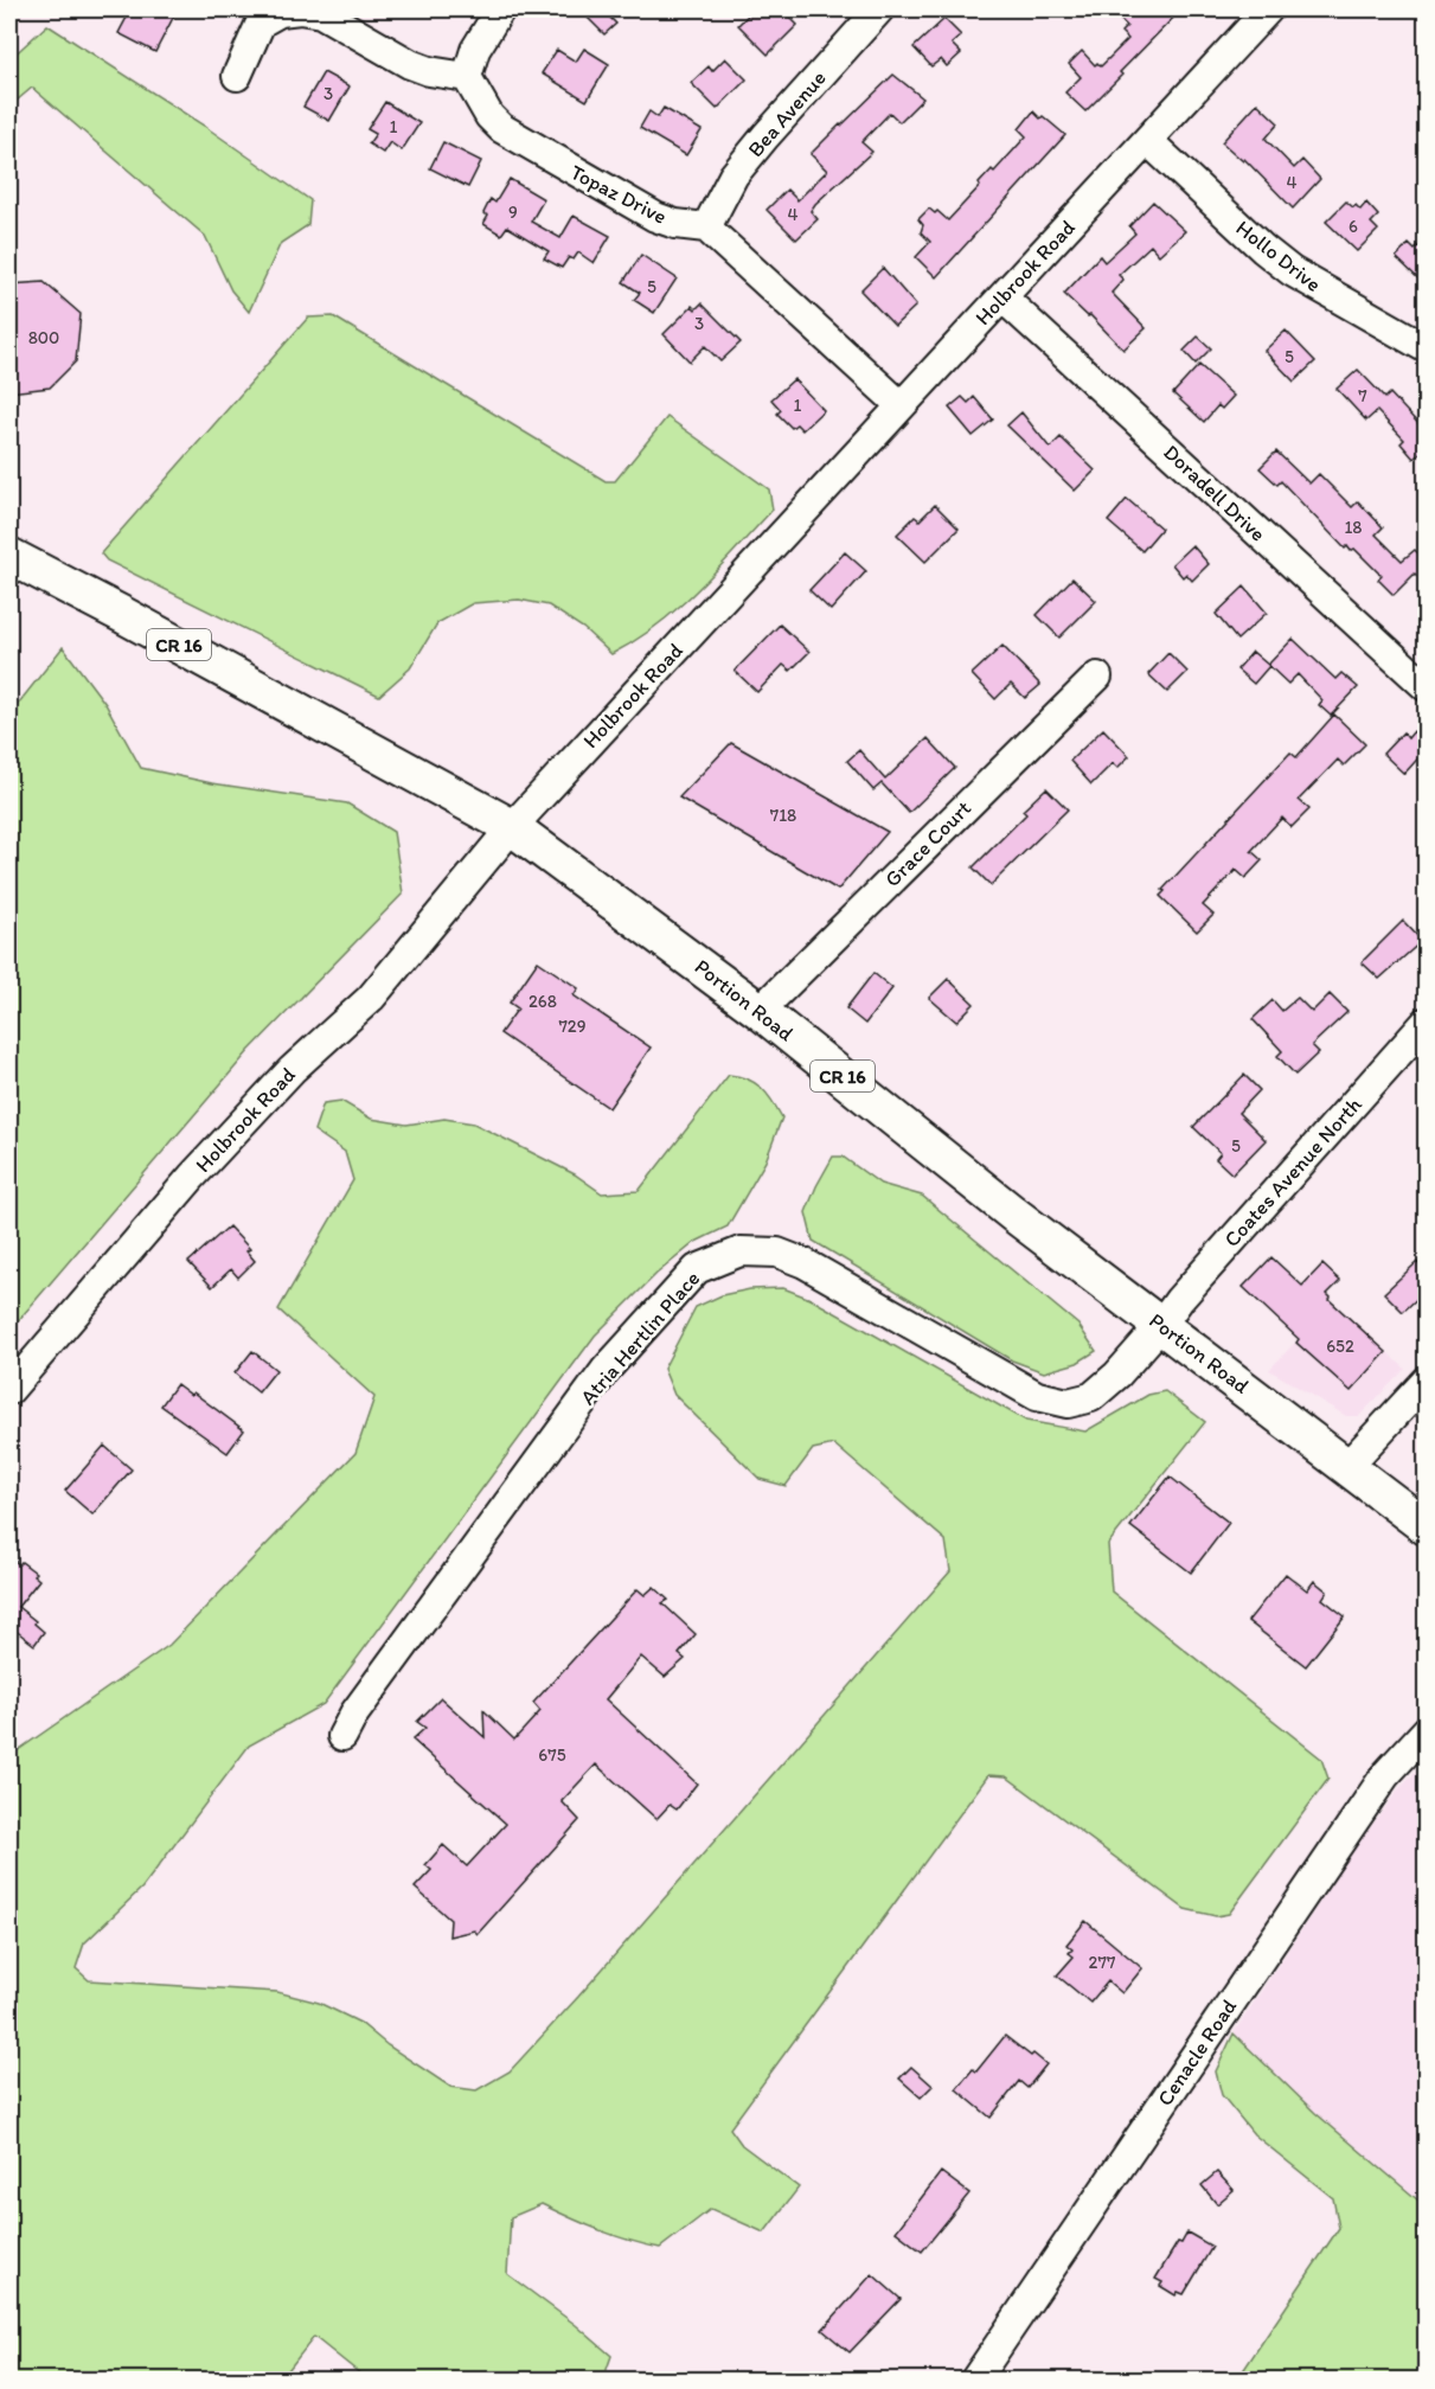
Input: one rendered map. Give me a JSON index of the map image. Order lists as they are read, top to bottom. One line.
{"streets":{"main road":["CR 16","Portion Road"],"street":["Bea Avenue","Topaz Drive","Hollo Drive","Holbrook Road","Doradell Drive","Grace Court","Coates Avenue North","Atria Hertlin Place","Cenacle Road"]},"crossings":[["Bea Avenue","Topaz Drive"],["Hollo Drive","Holbrook Road"],["Holbrook Road","Doradell Drive"],["Holbrook Road","Portion Road"],["Grace Court","Portion Road"],["Portion Road","Coates Avenue North"],["Portion Road","Atria Hertlin Place"],["Coates Avenue North","Atria Hertlin Place"]],"house_numbers":["3","1","4","9","4","6","5","3","800","5","7","1","18","718","268","729","5","652","675","277"]}
